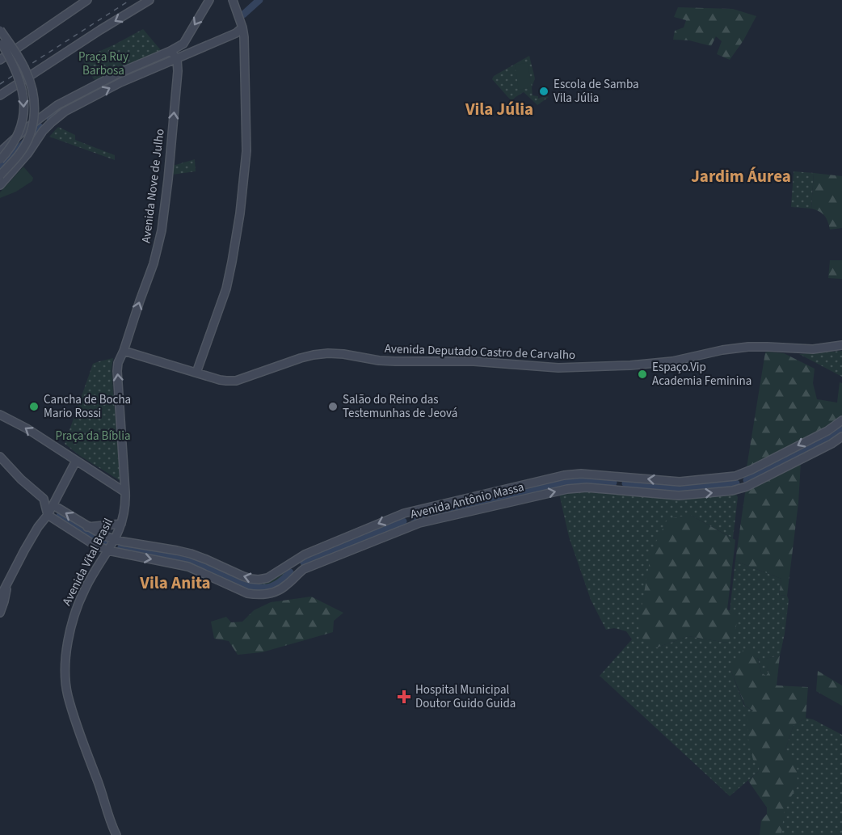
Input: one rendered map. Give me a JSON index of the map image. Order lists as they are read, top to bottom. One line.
{"streets":{"main road":["Avenida Nove de Julho","Avenida Deputado Castro de Carvalho","Avenida Antônio Massa","Avenida Vital Brasil"]},"crossings":[["Avenida Nove de Julho","Avenida Deputado Castro de Carvalho"],["Avenida Nove de Julho","Avenida Vital Brasil"],["Avenida Deputado Castro de Carvalho","Avenida Vital Brasil"],["Avenida Antônio Massa","Avenida Vital Brasil"]],"one_way":["Avenida Nove de Julho"],"districts":["Vila Júlia","Jardim Áurea","Vila Anita"],"parks":["Praça Ruy Barbosa","Praça da Bíblia"],"places":{"other":["Escola de Samba Vila Júlia","Espaço.Vip Academia Feminina","Cancha de Bocha Mario Rossi","Salão do Reino das Testemunhas de Jeová"],"health":["Hospital Municipal Doutor Guido Guida"]}}
